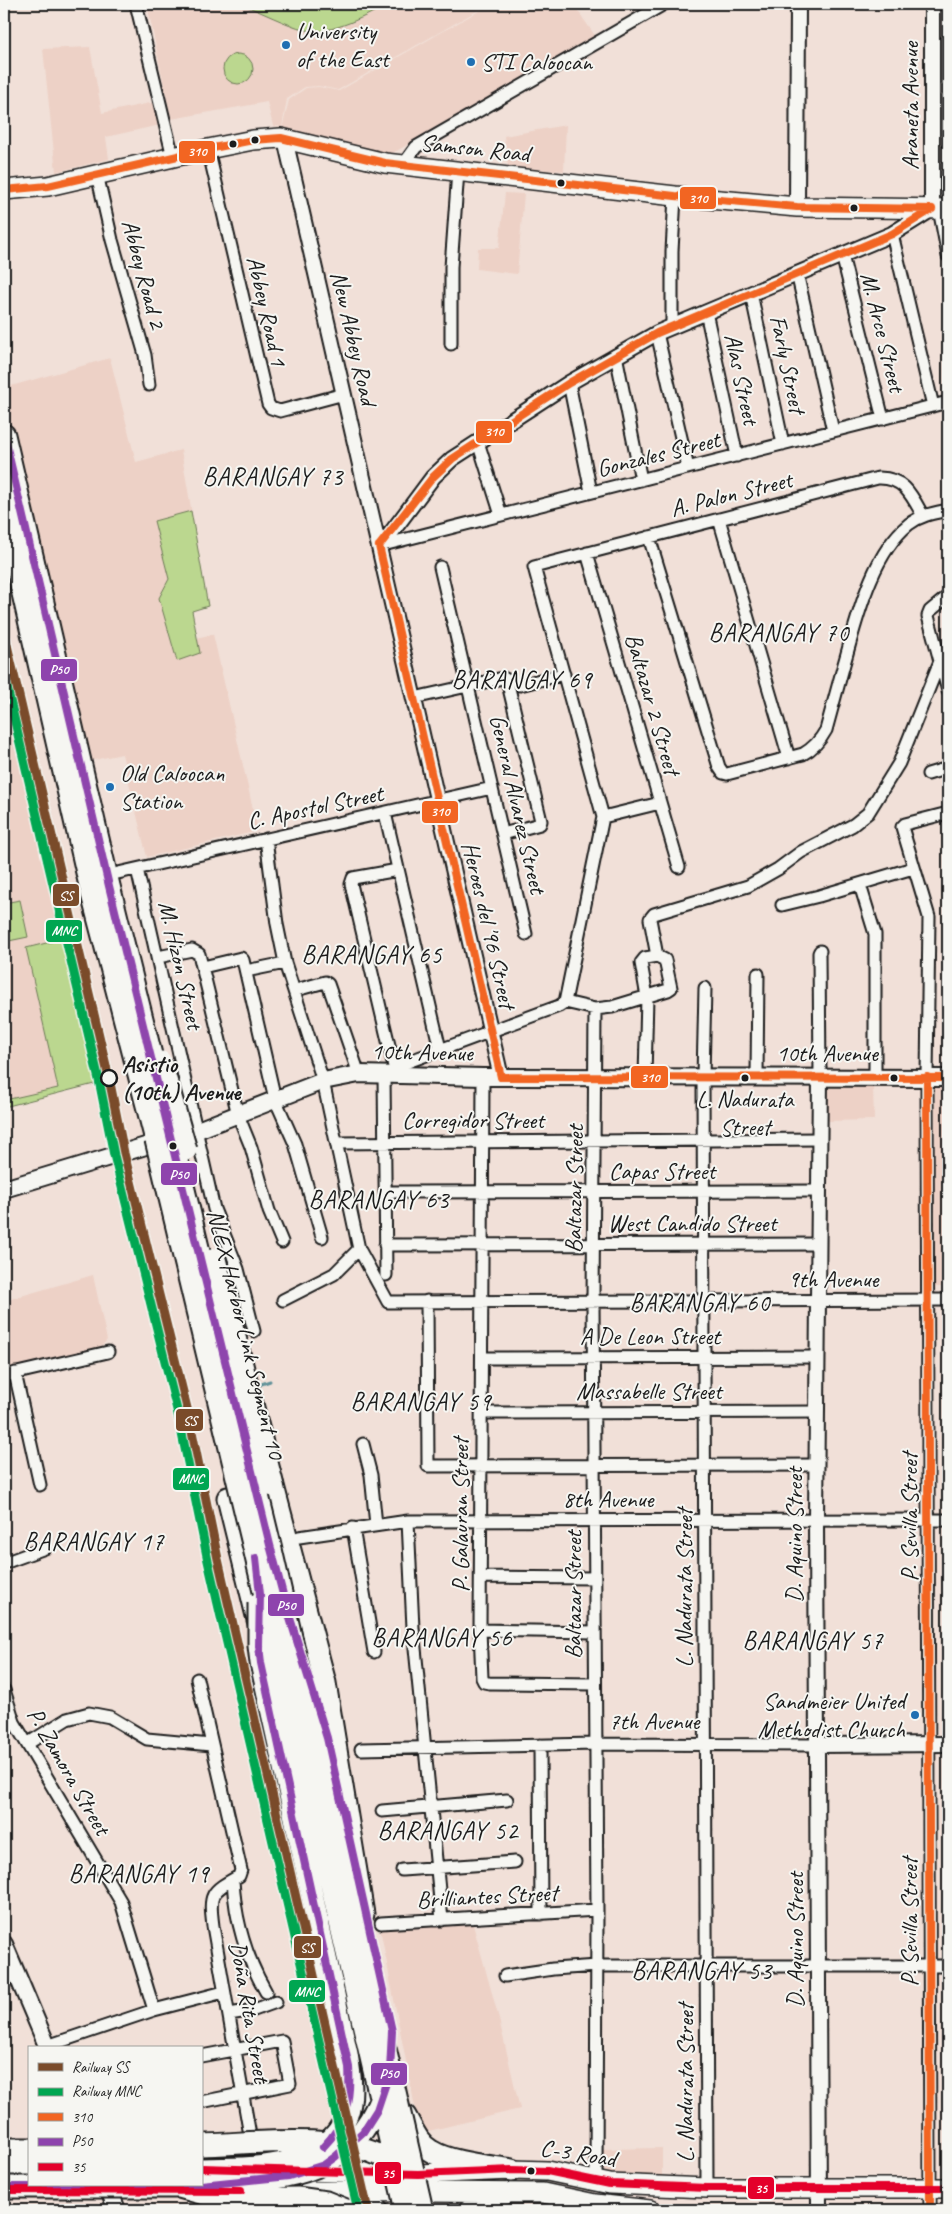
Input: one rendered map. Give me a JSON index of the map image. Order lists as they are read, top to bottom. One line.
{"streets":{"highway":["NLEX Harbor Link Segment 10"],"main road":["Samson Road","10th Avenue","C-3 Road"],"street":["Araneta Avenue","Abbey Road 2","Abbey Road 1","M. Arce Street","New Abbey Road","Farly Street","Alas Street","Gonzales Street","A. Palon Street","Baltazar 2 Street","General Alvarez Street","C. Apostol Street","Heroes del '96 Street","M. Hizon Street","Corregidor Street","Capas Street","Baltazar Street","West Candido Street","9th Avenue","A De Leon Street","Massabelle Street","8th Avenue","P. Galauran Street","P. Sevilla Street","D. Aquino Street","L. Nadurata Street","7th Avenue","P. Zamora Street","Brilliantes Street","Doña Rita Street"]},"crossings":[["Araneta Avenue","Samson Road"],["Samson Road","Abbey Road 2"],["Samson Road","Abbey Road 1"],["Samson Road","New Abbey Road"],["Abbey Road 1","New Abbey Road"],["M. Arce Street","Gonzales Street"],["New Abbey Road","Gonzales Street"],["New Abbey Road","Heroes del '96 Street"],["Farly Street","Gonzales Street"],["Alas Street","Gonzales Street"],["Gonzales Street","Heroes del '96 Street"],["A. Palon Street","Baltazar 2 Street"],["General Alvarez Street","C. Apostol Street"],["C. Apostol Street","Heroes del '96 Street"],["C. Apostol Street","M. Hizon Street"],["C. Apostol Street","NLEX Harbor Link Segment 10"],["Heroes del '96 Street","10th Avenue"],["M. Hizon Street","10th Avenue"],["10th Avenue","Baltazar Street"],["10th Avenue","P. Galauran Street"],["10th Avenue","P. Sevilla Street"],["10th Avenue","D. Aquino Street"],["10th Avenue","L. Nadurata Street"],["Corregidor Street","Baltazar Street"],["Corregidor Street","P. Galauran Street"],["Corregidor Street","D. Aquino Street"],["Corregidor Street","L. Nadurata Street"],["Capas Street","Baltazar Street"],["Capas Street","P. Galauran Street"],["Capas Street","D. Aquino Street"],["Capas Street","L. Nadurata Street"],["Baltazar Street","West Candido Street"],["Baltazar Street","9th Avenue"],["Baltazar Street","A De Leon Street"],["Baltazar Street","Massabelle Street"],["Baltazar Street","8th Avenue"],["Baltazar Street","P. Galauran Street"],["Baltazar Street","7th Avenue"],["Baltazar Street","Brilliantes Street"],["Baltazar Street","C-3 Road"],["West Candido Street","P. Galauran Street"],["West Candido Street","D. Aquino Street"],["West Candido Street","L. Nadurata Street"],["9th Avenue","P. Galauran Street"],["9th Avenue","P. Sevilla Street"],["9th Avenue","D. Aquino Street"],["9th Avenue","L. Nadurata Street"],["A De Leon Street","P. Galauran Street"],["A De Leon Street","D. Aquino Street"],["A De Leon Street","L. Nadurata Street"],["Massabelle Street","P. Galauran Street"],["Massabelle Street","D. Aquino Street"],["Massabelle Street","L. Nadurata Street"],["8th Avenue","P. Galauran Street"],["8th Avenue","P. Sevilla Street"],["8th Avenue","D. Aquino Street"],["8th Avenue","L. Nadurata Street"],["P. Galauran Street","7th Avenue"],["P. Galauran Street","Brilliantes Street"],["P. Sevilla Street","7th Avenue"],["P. Sevilla Street","C-3 Road"],["D. Aquino Street","7th Avenue"],["D. Aquino Street","C-3 Road"],["L. Nadurata Street","7th Avenue"],["L. Nadurata Street","C-3 Road"],["Doña Rita Street","C-3 Road"]],"districts":["BARANGAY 73","BARANGAY 70","BARANGAY 69","BARANGAY 65","BARANGAY 63","BARANGAY 60","BARANGAY 59","BARANGAY 17","BARANGAY 56","BARANGAY 57","BARANGAY 52","BARANGAY 19","BARANGAY 53"],"places":["University of the East","STI Caloocan","Old Caloocan Station","Asistio (10th) Avenue","L. Nadurata Street","Sandmeier United Methodist Church"],"lines":["transit line 310","transit line P50","rail line SS","rail line MNC","transit line 35"],"legend":["Railway SS","Railway MNC","310","P50","35"]}
